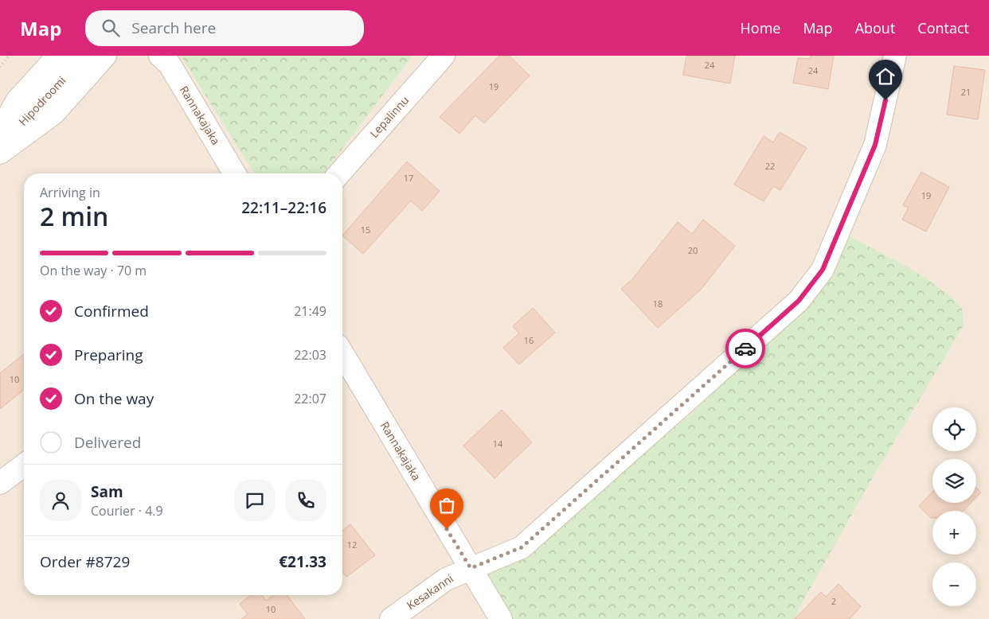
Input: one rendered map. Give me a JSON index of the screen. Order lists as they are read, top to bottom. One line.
{"streets":{"street":["Hipodroomi","Rannakajaka","Lepalinnu","Kesakanni"]},"crossings":[["Rannakajaka","Kesakanni"]],"house_numbers":["24","24","19","21","22","17","19","15","20","18","16","10","14","12","2","10"],"page":{"header":"Map","search":"Search here","nav":["Home","Map","About","Contact"],"heading":["2 min","Arriving in","22:11–22:16"],"panel":["Sam","Courier · 4.9","Order #8729","€21.33"],"bar":"On the way · 70 m","list":[["Confirmed","21:49"],["Preparing","22:03"],["On the way","22:07"],"Delivered"],"map_buttons":["+","−"]}}
